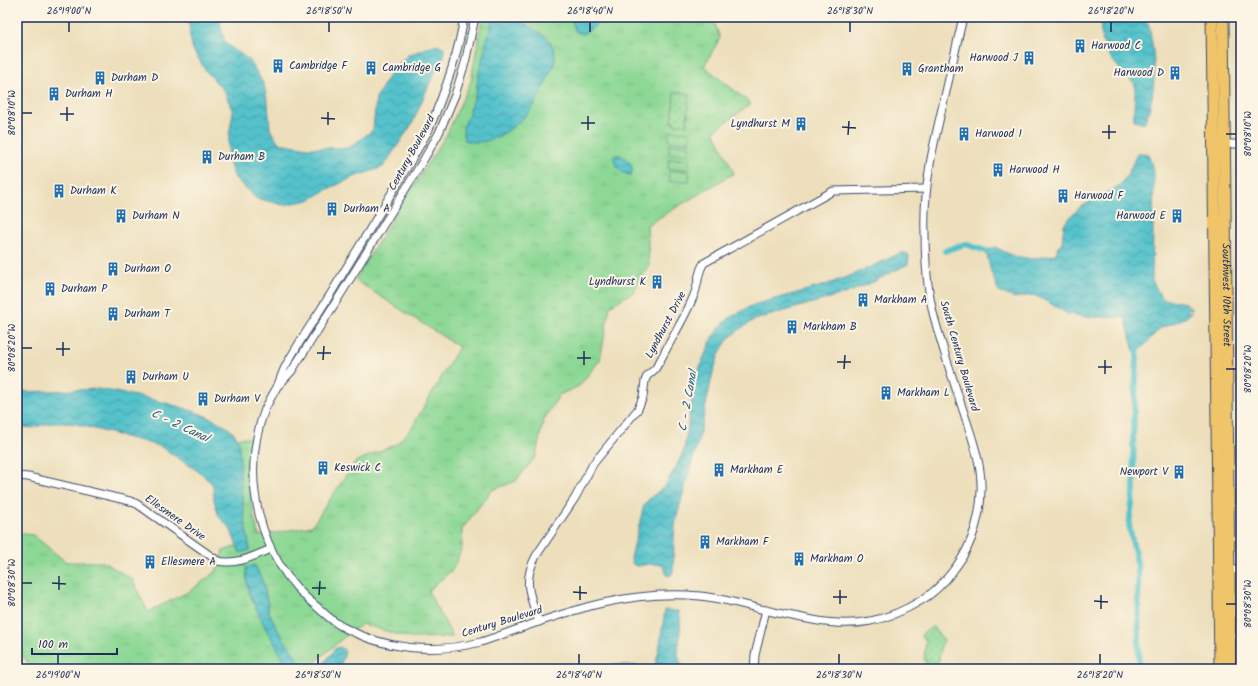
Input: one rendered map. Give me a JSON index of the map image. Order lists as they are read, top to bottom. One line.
{"streets":{"main road":["Southwest 10th Street"],"street":["Century Boulevard","Lyndhurst Drive","South Century Boulevard","Ellesmere Drive"]},"crossings":[["Century Boulevard","Lyndhurst Drive"],["Century Boulevard","South Century Boulevard"],["Century Boulevard","Ellesmere Drive"],["Lyndhurst Drive","South Century Boulevard"]],"water":["C - 2 Canal"],"places":{"building":["Harwood C","Harwood J","Cambridge F","Cambridge G","Grantham","Harwood D","Durham D","Durham H","Lyndhurst M","Harwood I","Durham B","Harwood H","Durham K","Harwood F","Durham A","Durham N","Harwood E","Durham O","Lyndhurst K","Durham P","Markham A","Durham T","Markham B","Durham U","Markham L","Durham V","Keswick C","Markham E","Newport V","Markham F","Markham O","Ellesmere A"]},"scale_bar":"100 m","coordinates":["26°19'00\"N","26°18'50\"N","26°18'40\"N","26°18'30\"N","26°18'20\"N","80°08'10\"W","80°08'20\"W","80°08'30\"W"]}
